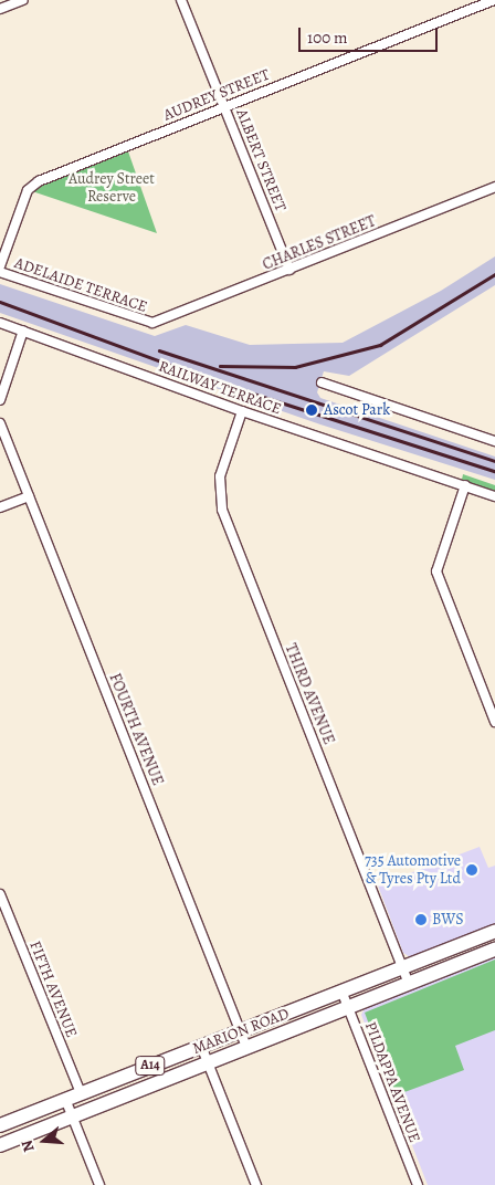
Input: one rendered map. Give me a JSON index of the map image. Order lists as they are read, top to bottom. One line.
{"streets":{"main road":["MARION ROAD","A14"],"street":["AUDREY STREET","ALBERT STREET","CHARLES STREET","ADELAIDE TERRACE","RAILWAY TERRACE","THIRD AVENUE","FOURTH AVENUE","FIFTH AVENUE","PILDAPPA AVENUE"]},"crossings":[["AUDREY STREET","ALBERT STREET"],["ALBERT STREET","CHARLES STREET"],["CHARLES STREET","ADELAIDE TERRACE"],["RAILWAY TERRACE","THIRD AVENUE"],["THIRD AVENUE","MARION ROAD"],["FOURTH AVENUE","MARION ROAD"],["FIFTH AVENUE","MARION ROAD"],["MARION ROAD","PILDAPPA AVENUE"]],"parks":["Audrey Street Reserve"],"places":["Ascot Park","735 Automotive & Tyres Pty Ltd","BWS"],"scale_bar":"100 m","north":"left"}
